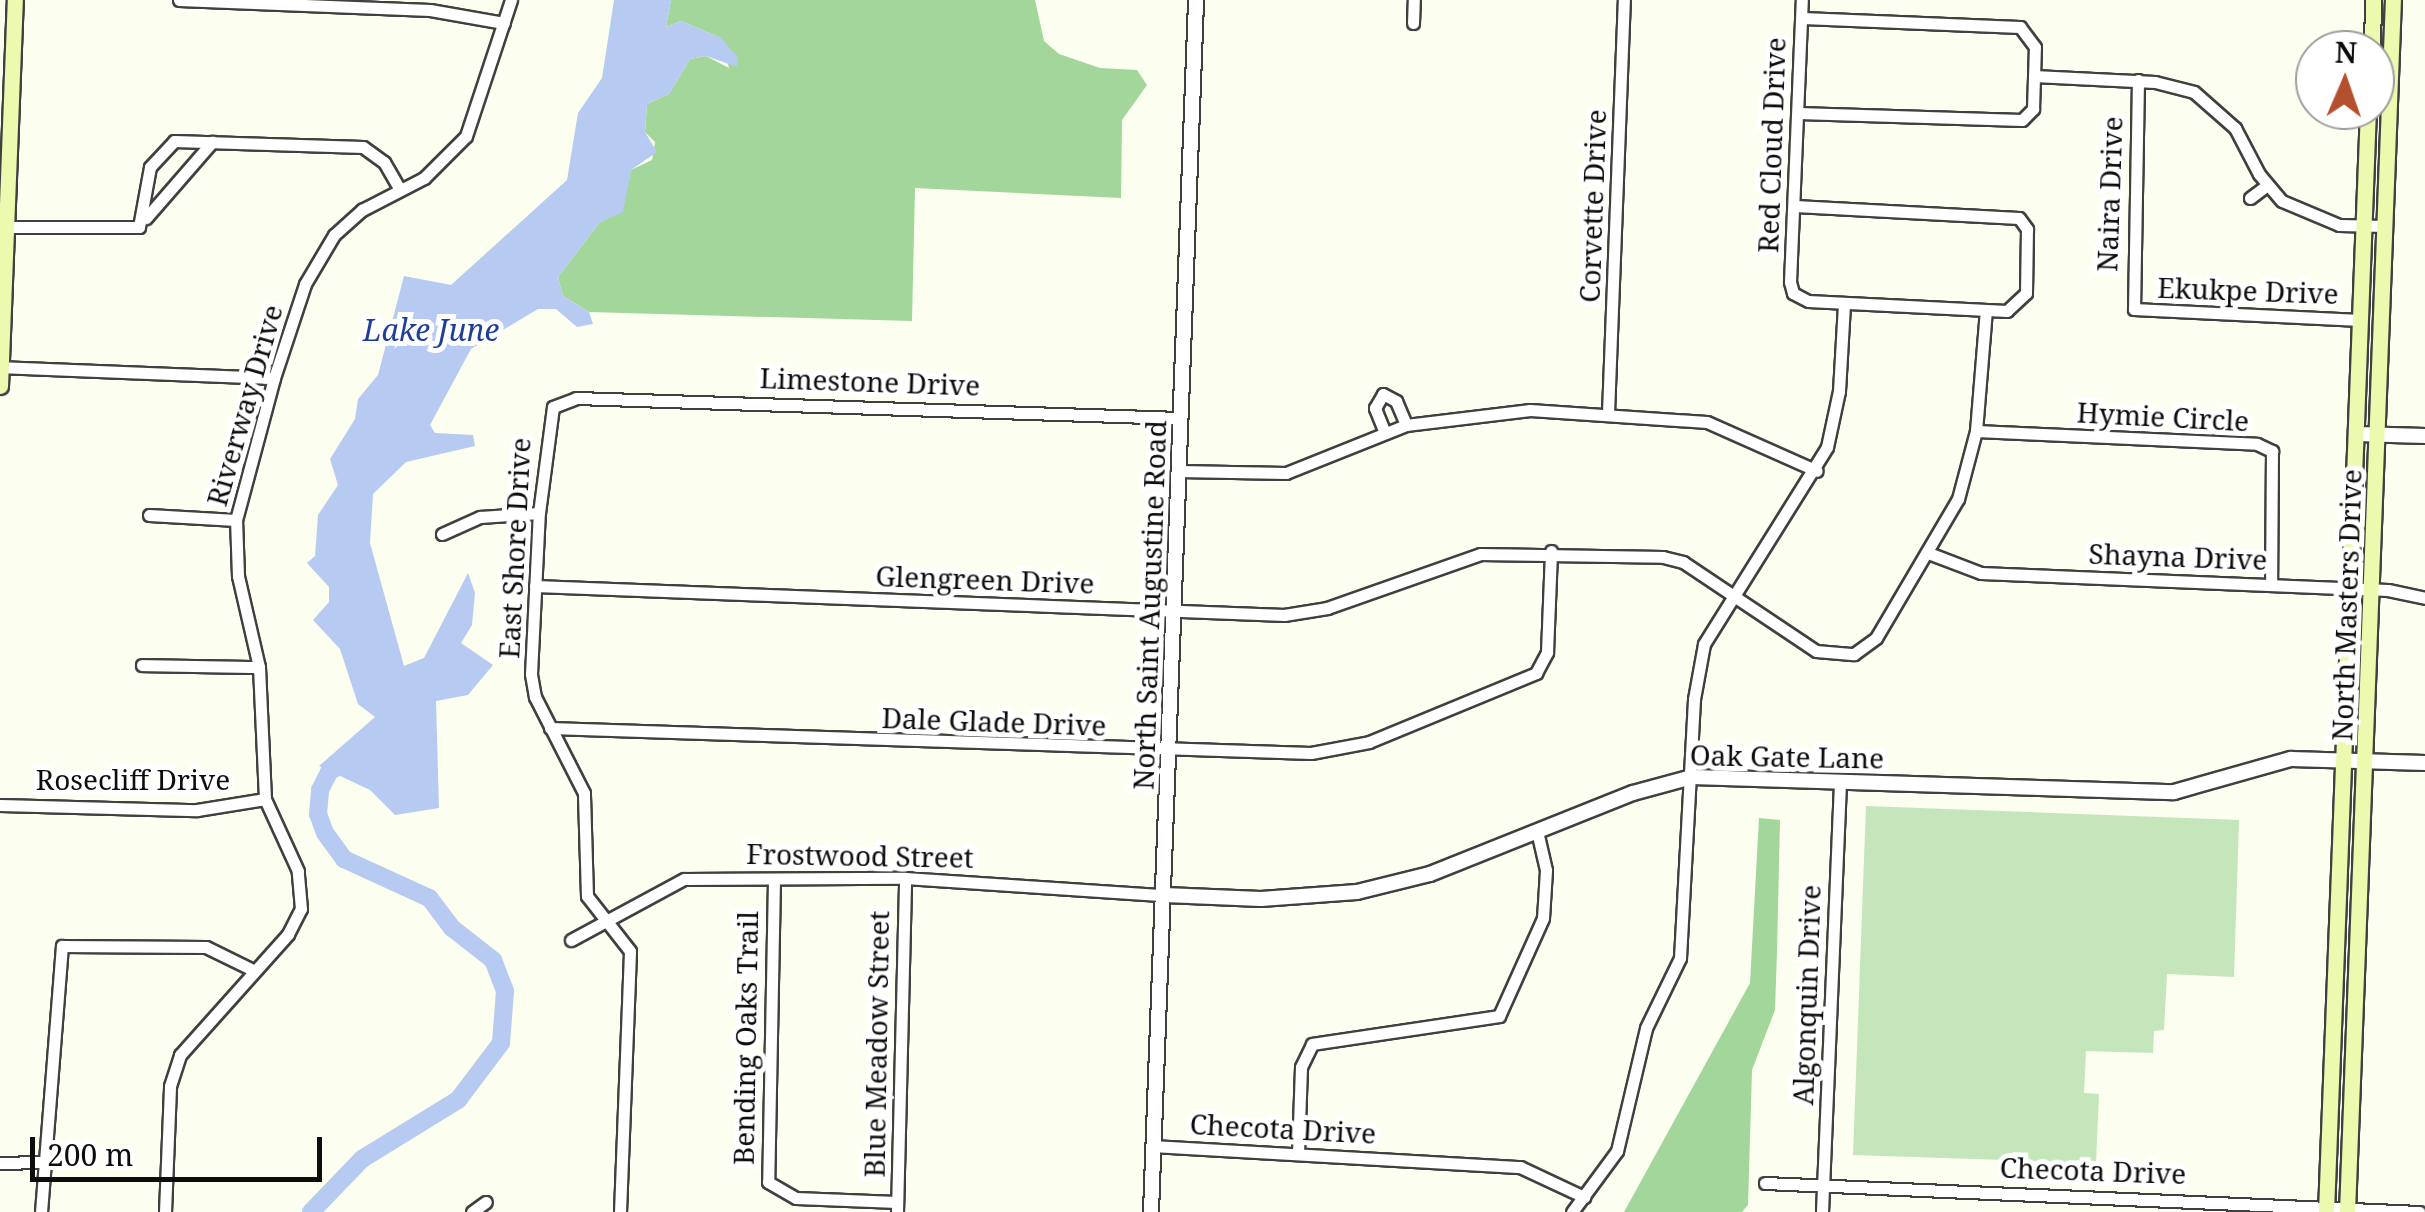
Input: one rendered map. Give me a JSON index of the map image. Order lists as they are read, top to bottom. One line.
{"streets":{"main road":["North Masters Drive"],"street":["Red Cloud Drive","Naira Drive","Corvette Drive","Ekukpe Drive","Limestone Drive","Riverway Drive","Hymie Circle","East Shore Drive","Shayna Drive","Glengreen Drive","North Saint Augustine Road","Dale Glade Drive","Oak Gate Lane","Rosecliff Drive","Frostwood Street","Algonquin Drive","Bending Oaks Trail","Blue Meadow Street","Checota Drive"]},"crossings":[["Naira Drive","Ekukpe Drive"],["Ekukpe Drive","North Masters Drive"],["Limestone Drive","East Shore Drive"],["Limestone Drive","North Saint Augustine Road"],["Riverway Drive","Rosecliff Drive"],["Hymie Circle","Shayna Drive"],["Hymie Circle","Glengreen Drive"],["East Shore Drive","Glengreen Drive"],["East Shore Drive","Dale Glade Drive"],["East Shore Drive","Frostwood Street"],["Shayna Drive","Glengreen Drive"],["Shayna Drive","North Masters Drive"],["Glengreen Drive","North Saint Augustine Road"],["Glengreen Drive","Dale Glade Drive"],["North Saint Augustine Road","Dale Glade Drive"],["North Saint Augustine Road","Oak Gate Lane"],["North Saint Augustine Road","Frostwood Street"],["North Saint Augustine Road","Checota Drive"],["North Masters Drive","Oak Gate Lane"],["North Masters Drive","Checota Drive"],["Oak Gate Lane","Frostwood Street"],["Oak Gate Lane","Algonquin Drive"],["Frostwood Street","Bending Oaks Trail"],["Frostwood Street","Blue Meadow Street"],["Algonquin Drive","Checota Drive"],["Bending Oaks Trail","Blue Meadow Street"]],"water":["Lake June"],"scale_bar":"200 m","north":"top"}
